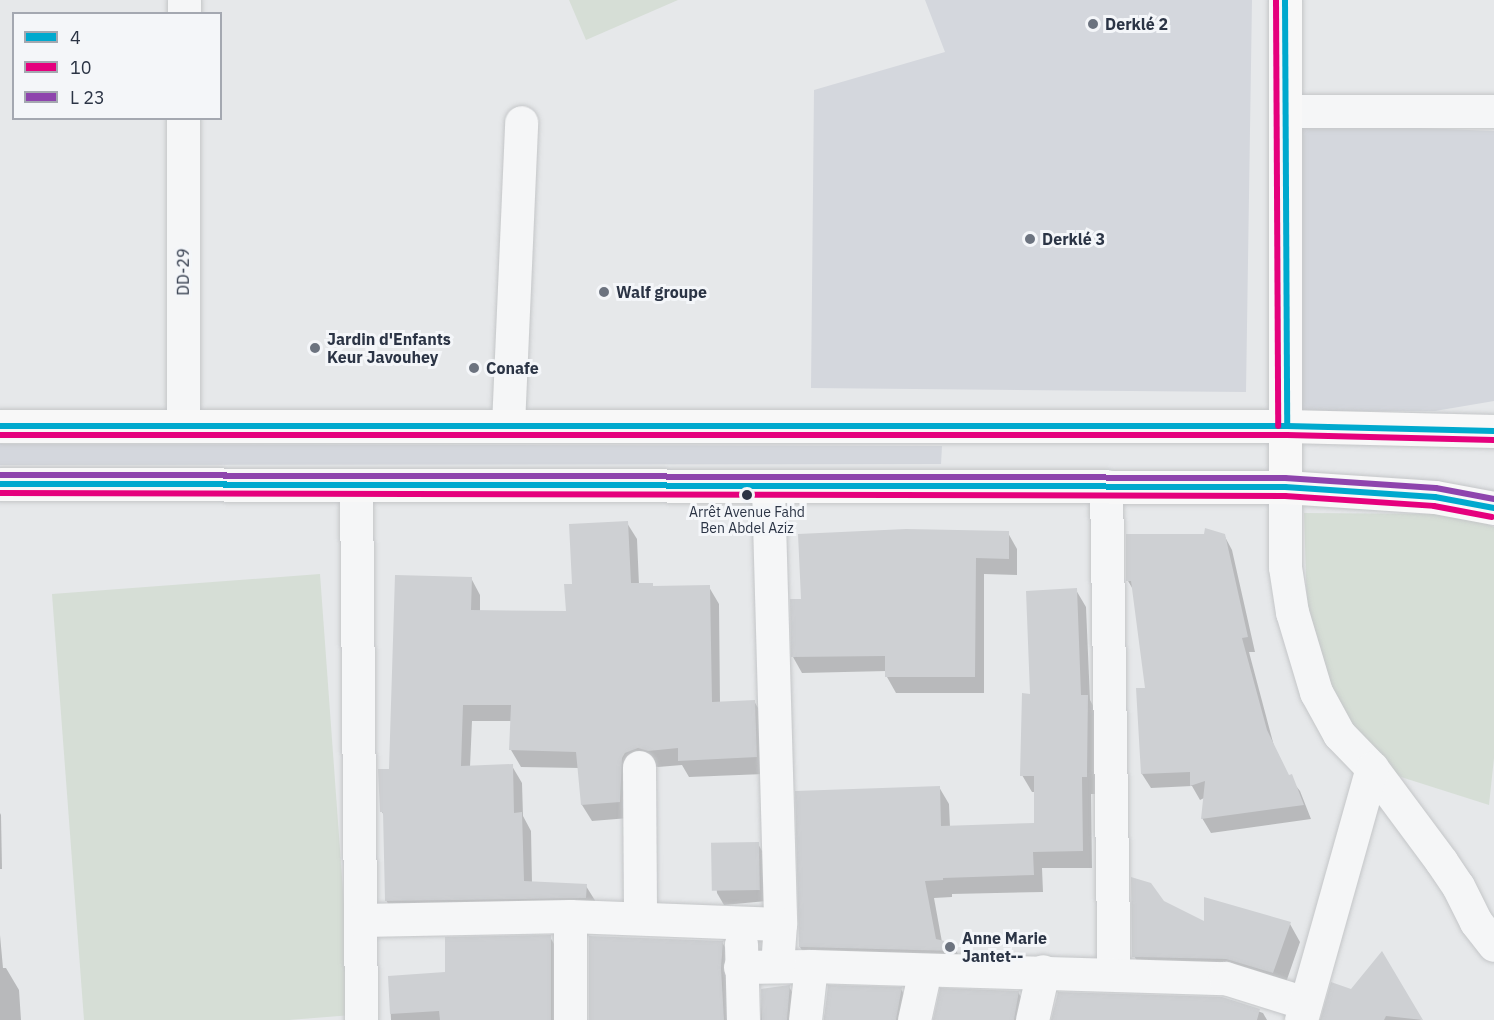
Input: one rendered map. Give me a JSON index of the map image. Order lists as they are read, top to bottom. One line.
{"streets":{"street":["DD-29"]},"places":["Derklé 2","Derklé 3","Walf groupe","Jardin d'Enfants Keur Javouhey","Conafe","Arrêt Avenue Fahd Ben Abdel Aziz","Anne Marie Jantet--"],"lines":["transit line 4","transit line 10"],"legend":["4","10","L 23"]}
